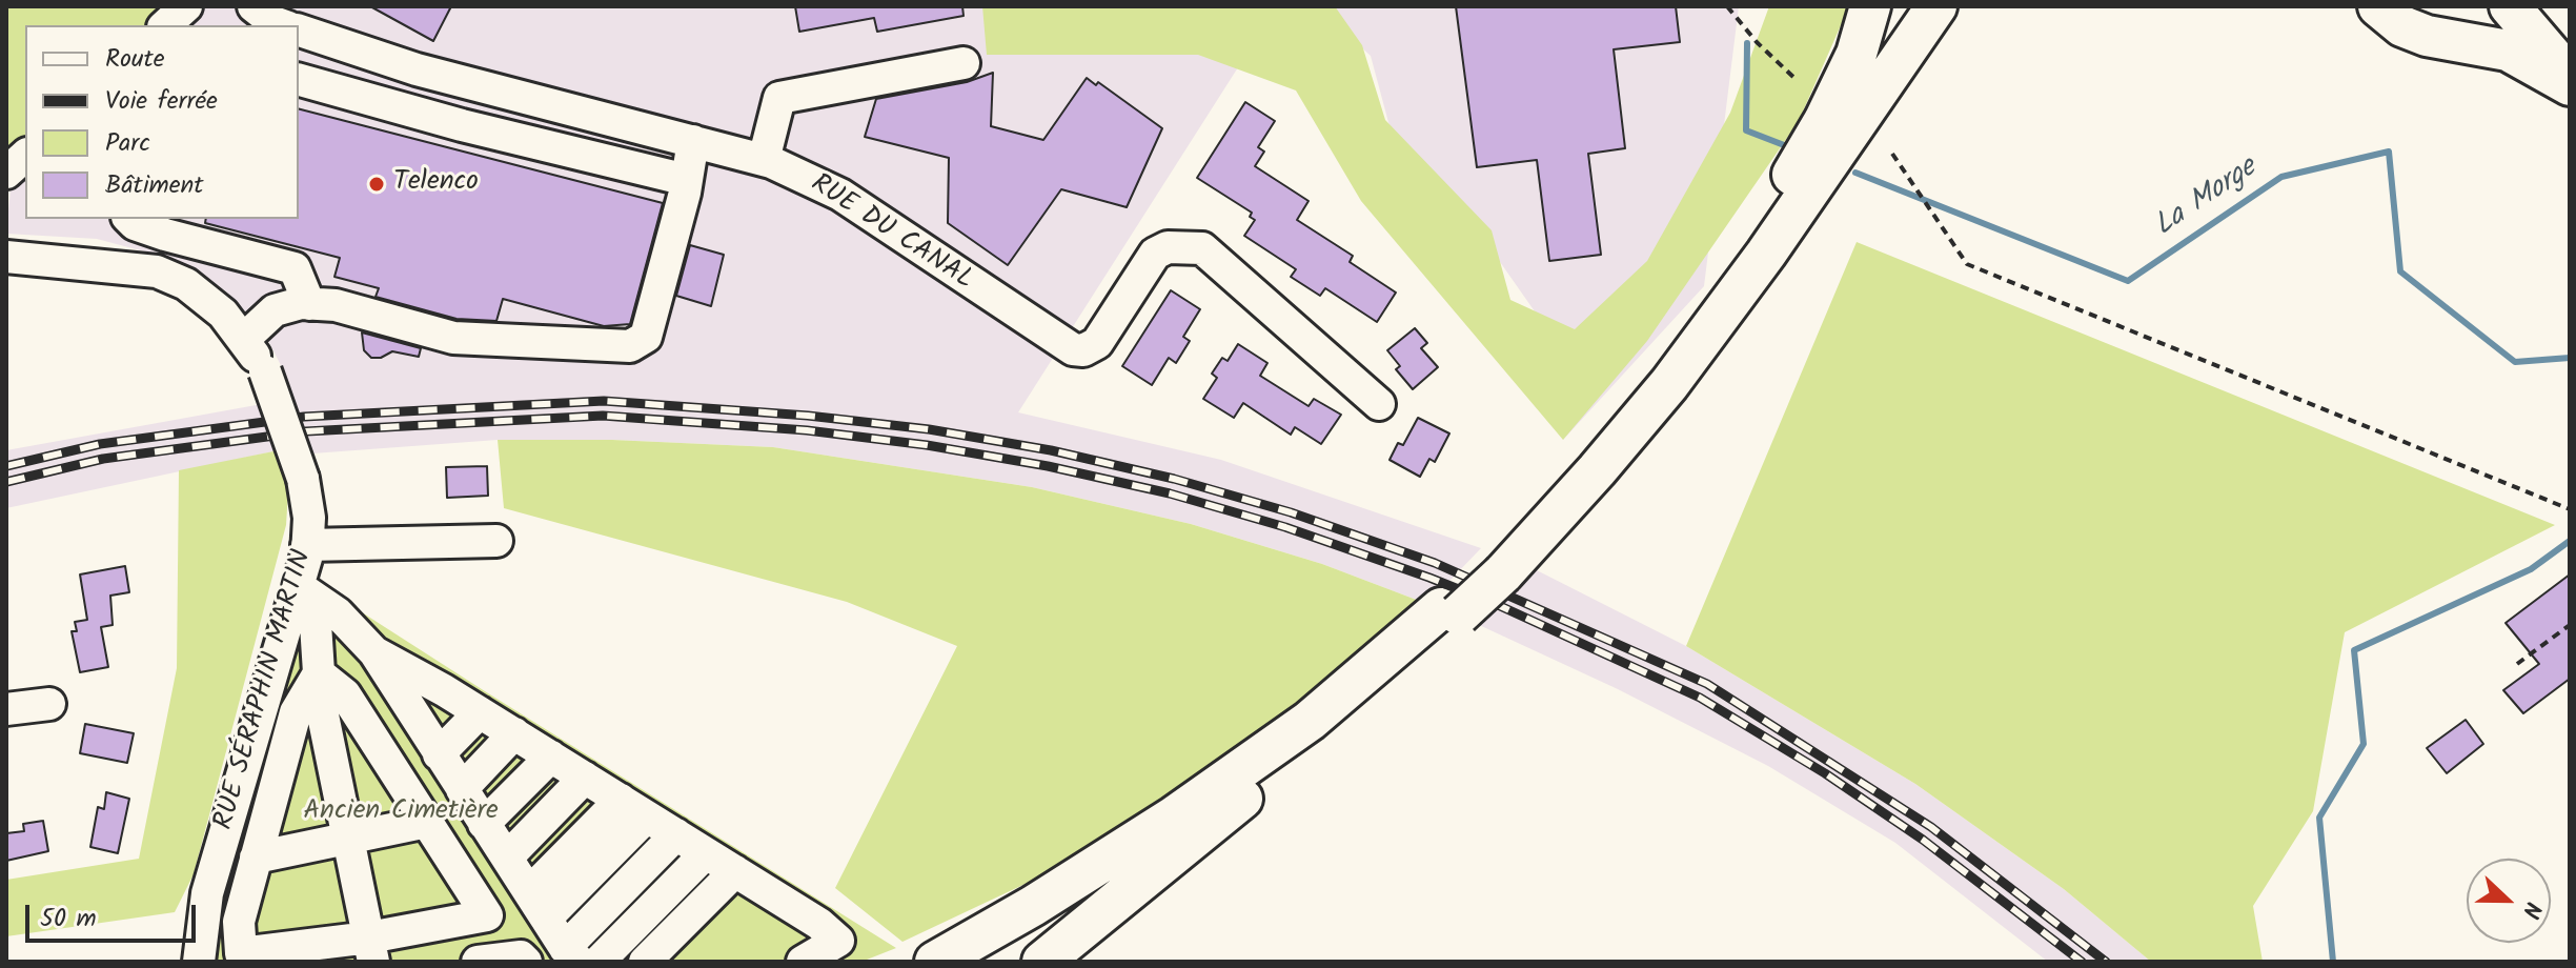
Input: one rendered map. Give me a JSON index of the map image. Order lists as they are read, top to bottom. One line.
{"streets":{"street":["RUE DU CANAL","RUE SÉRAPHIN MARTIN"]},"water":["La Morge"],"parks":["Ancien Cimetière"],"places":["Telenco"],"legend":["Route","Voie ferrée","Parc","Bâtiment"],"scale_bar":"50 m","north":"right"}
